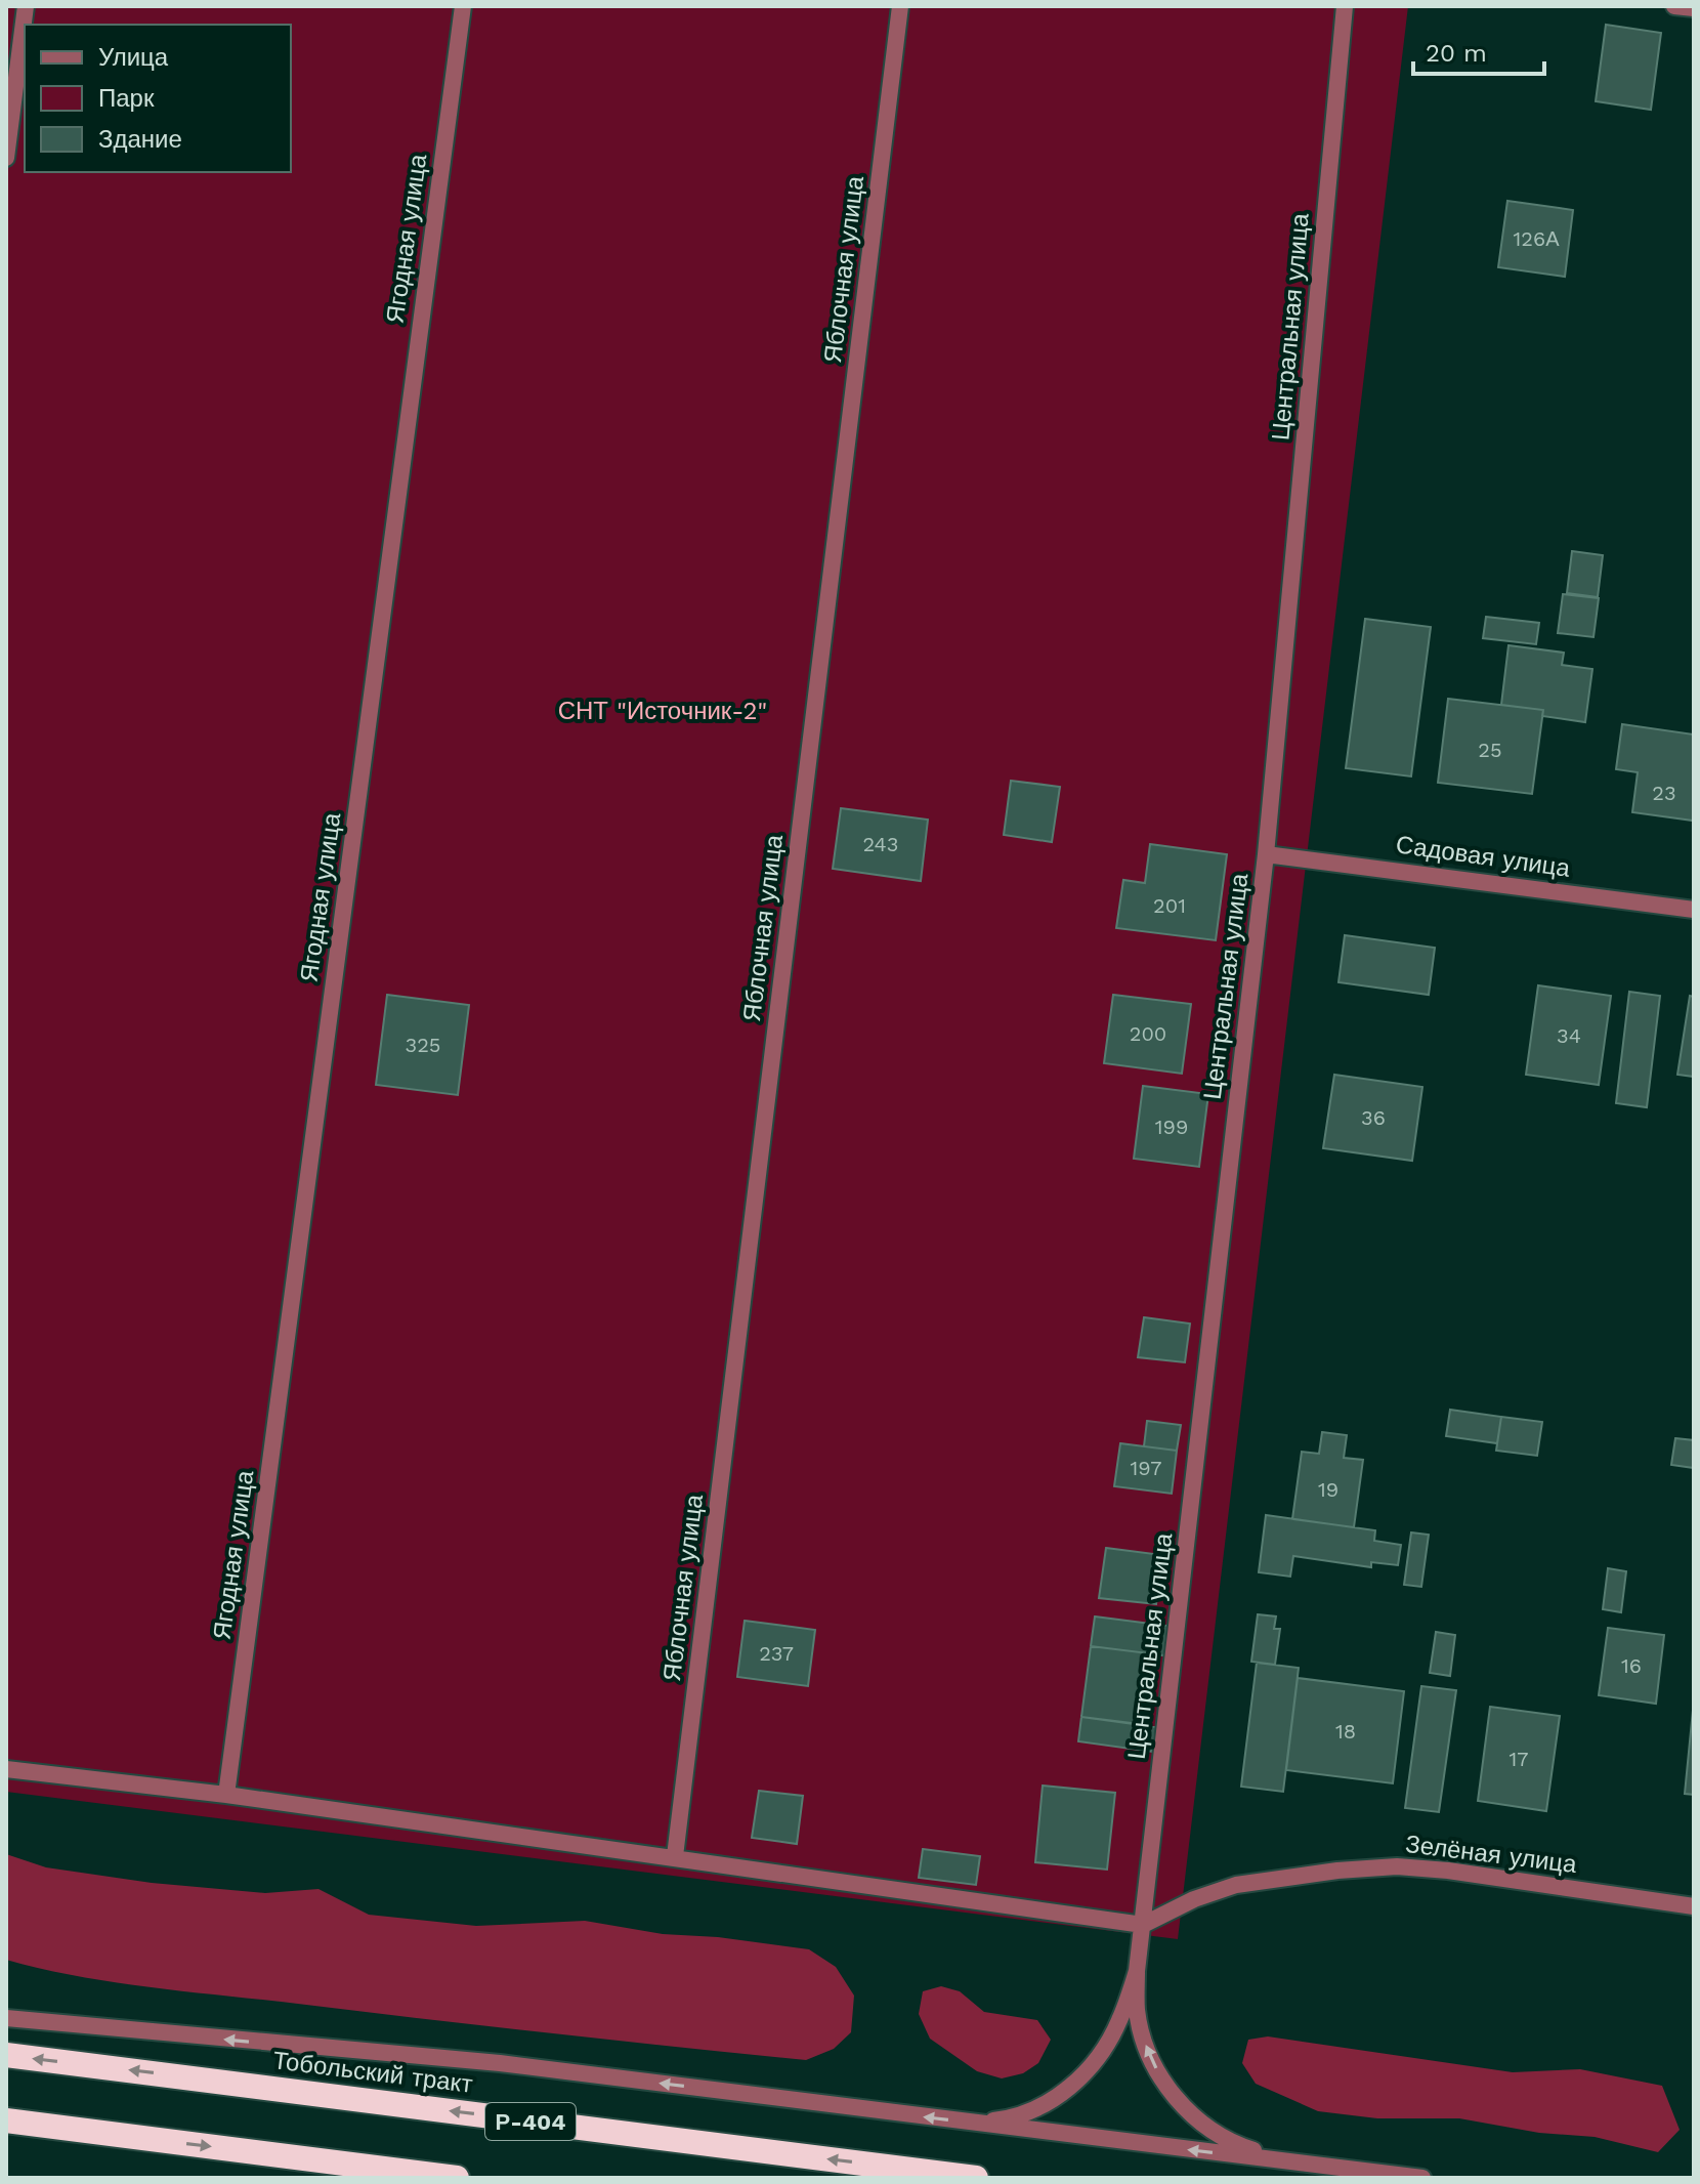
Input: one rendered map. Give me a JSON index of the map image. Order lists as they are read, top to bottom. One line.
{"streets":{"highway":["Тобольский тракт","Р-404"],"street":["Ягодная улица","Яблочная улица","Центральная улица","Садовая улица","Зелёная улица"]},"crossings":[["Центральная улица","Садовая улица"],["Центральная улица","Зелёная улица"]],"parks":["СНТ \"Источник-2\""],"house_numbers":["126А","25","23","243","201","200","34","325","36","199","197","19","237","16","18","17"],"legend":["Улица","Парк","Здание"],"scale_bar":"20 m"}
